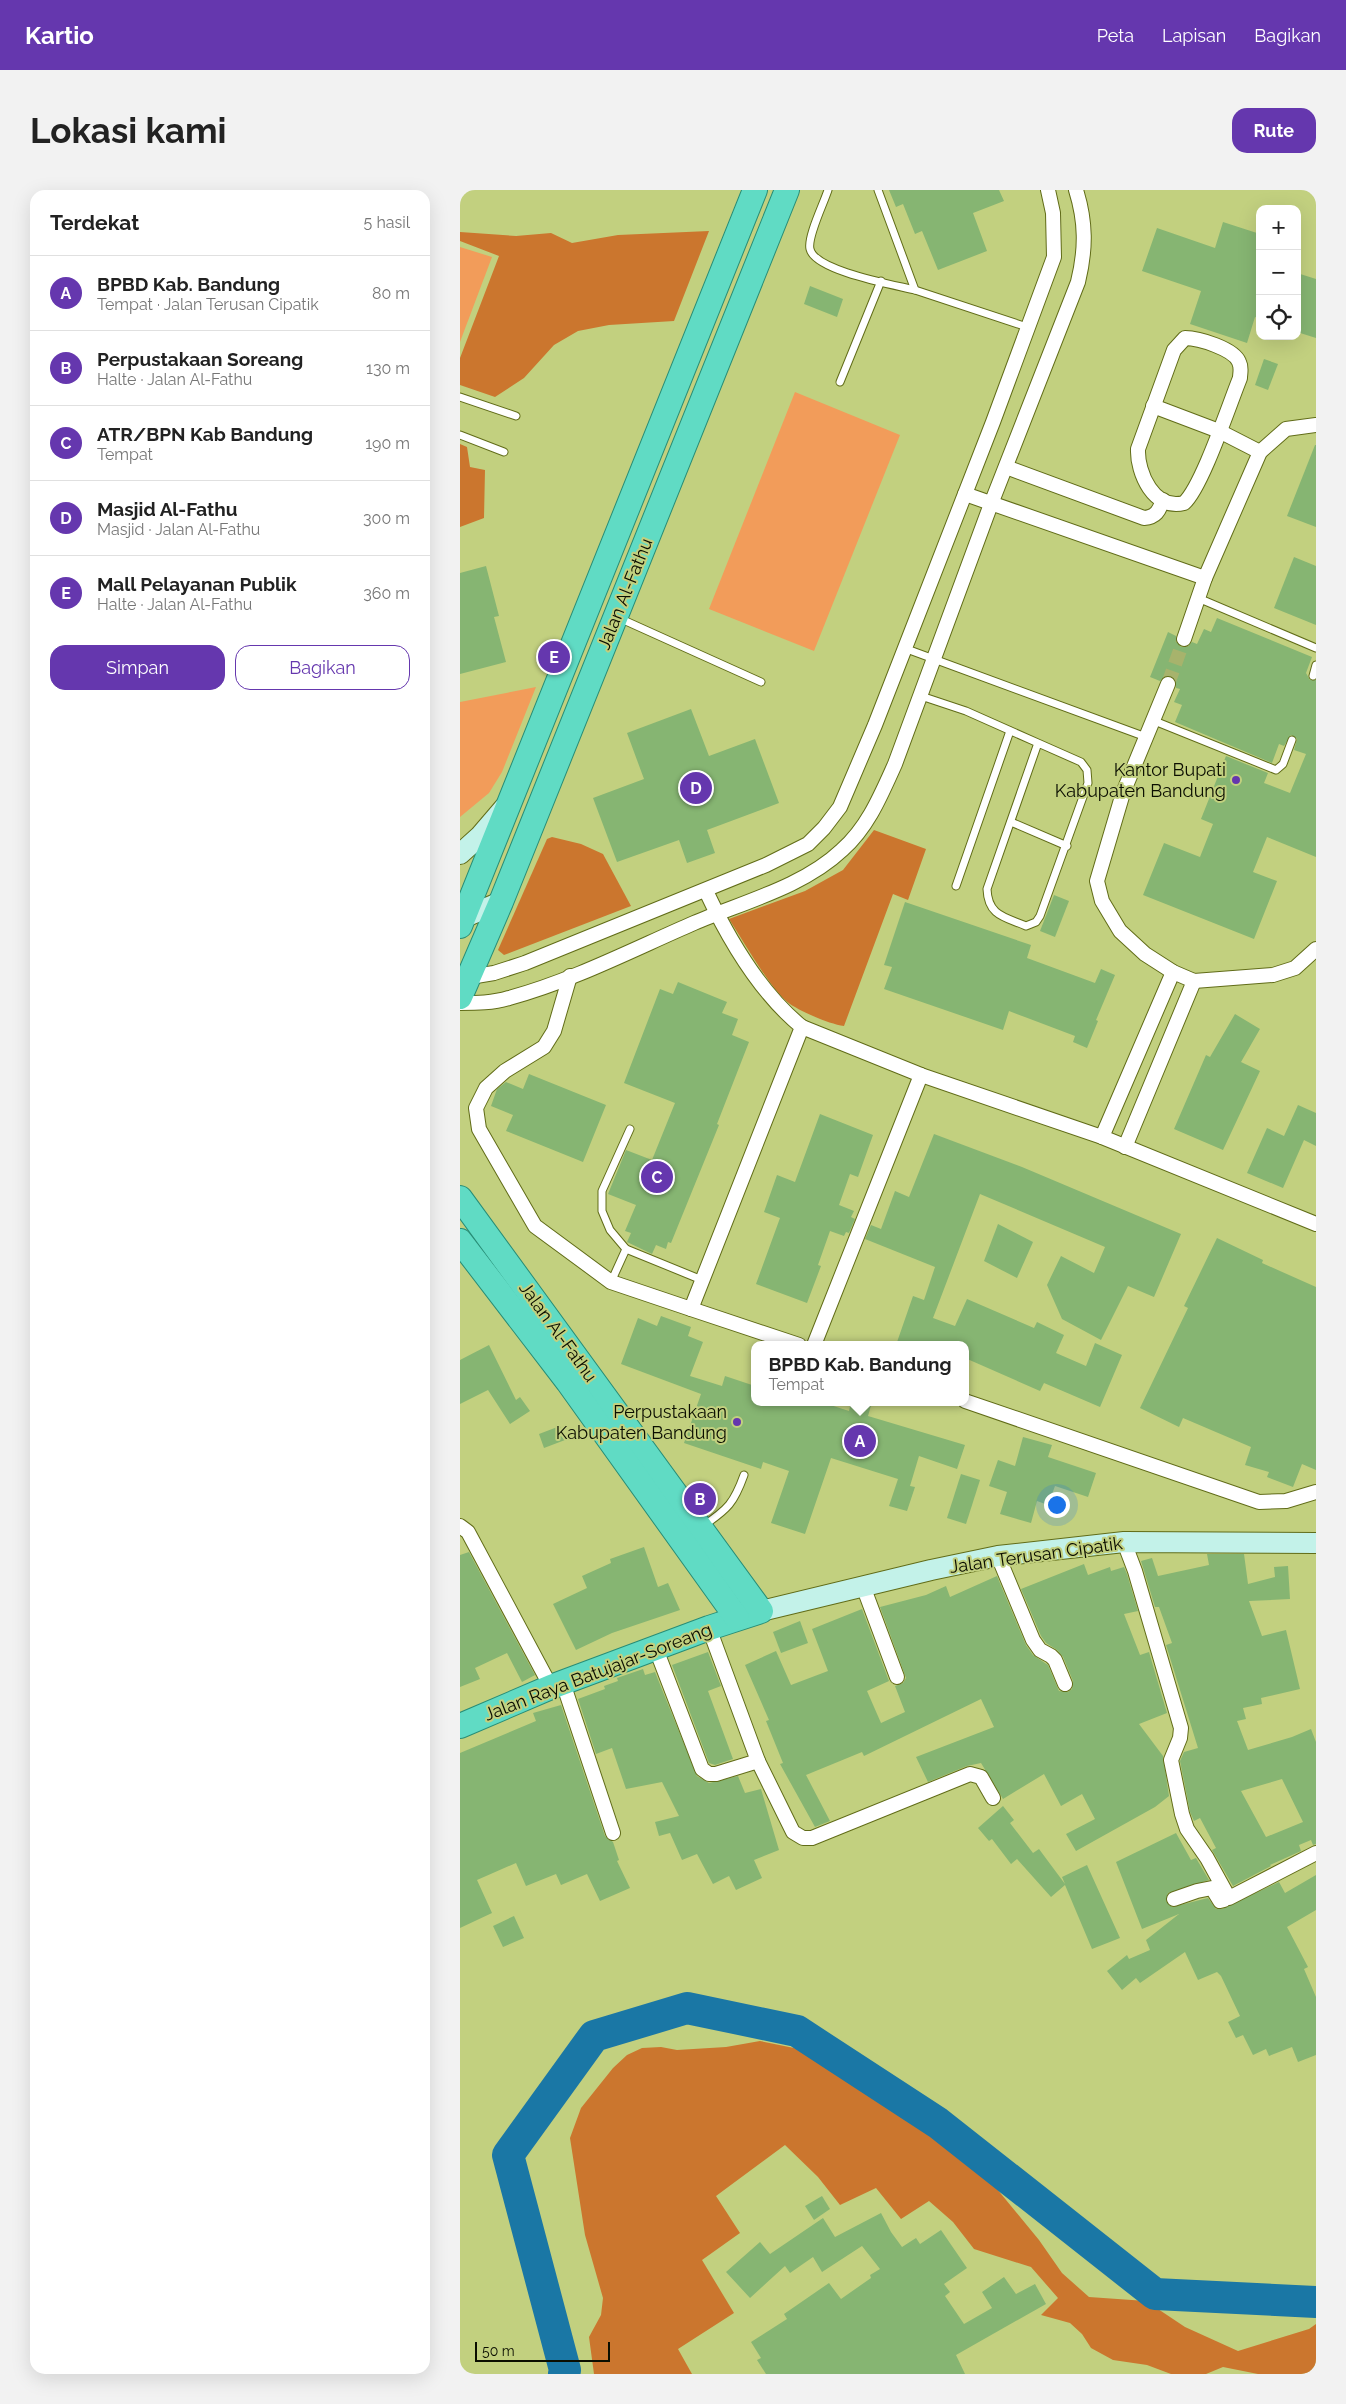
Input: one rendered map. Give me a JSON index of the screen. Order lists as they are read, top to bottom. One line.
{"streets":{"highway":["Jalan Al-Fathu","Jalan Raya Batujajar-Soreang"],"main road":["Jalan Terusan Cipatik"]},"crossings":[["Jalan Al-Fathu","Jalan Terusan Cipatik"],["Jalan Al-Fathu","Jalan Raya Batujajar-Soreang"],["Jalan Terusan Cipatik","Jalan Raya Batujajar-Soreang"]],"places":["Kantor Bupati Kabupaten Bandung","Perpustakaan Kabupaten Bandung"],"scale_bar":"50 m","page":{"header":"Kartio","nav":["Peta","Lapisan","Bagikan"],"buttons":["Rute",["Simpan","Bagikan"]],"title":"Lokasi kami","heading":["Terdekat","5 hasil"],"map_buttons":["+","−"],"list":[{"mark":"A","name":"BPBD Kab. Bandung","note":"Tempat · Jalan Terusan Cipatik","value":"80 m"},{"mark":"B","name":"Perpustakaan Soreang","note":"Halte · Jalan Al-Fathu","value":"130 m"},{"mark":"C","name":"ATR/BPN Kab Bandung","note":"Tempat","value":"190 m"},{"mark":"D","name":"Masjid Al-Fathu","note":"Masjid · Jalan Al-Fathu","value":"300 m"},{"mark":"E","name":"Mall Pelayanan Publik","note":"Halte · Jalan Al-Fathu","value":"360 m"}],"pins":["E","D","C","A","B"],"popup":["BPBD Kab. Bandung","Tempat"],"scale":"50 m"}}
